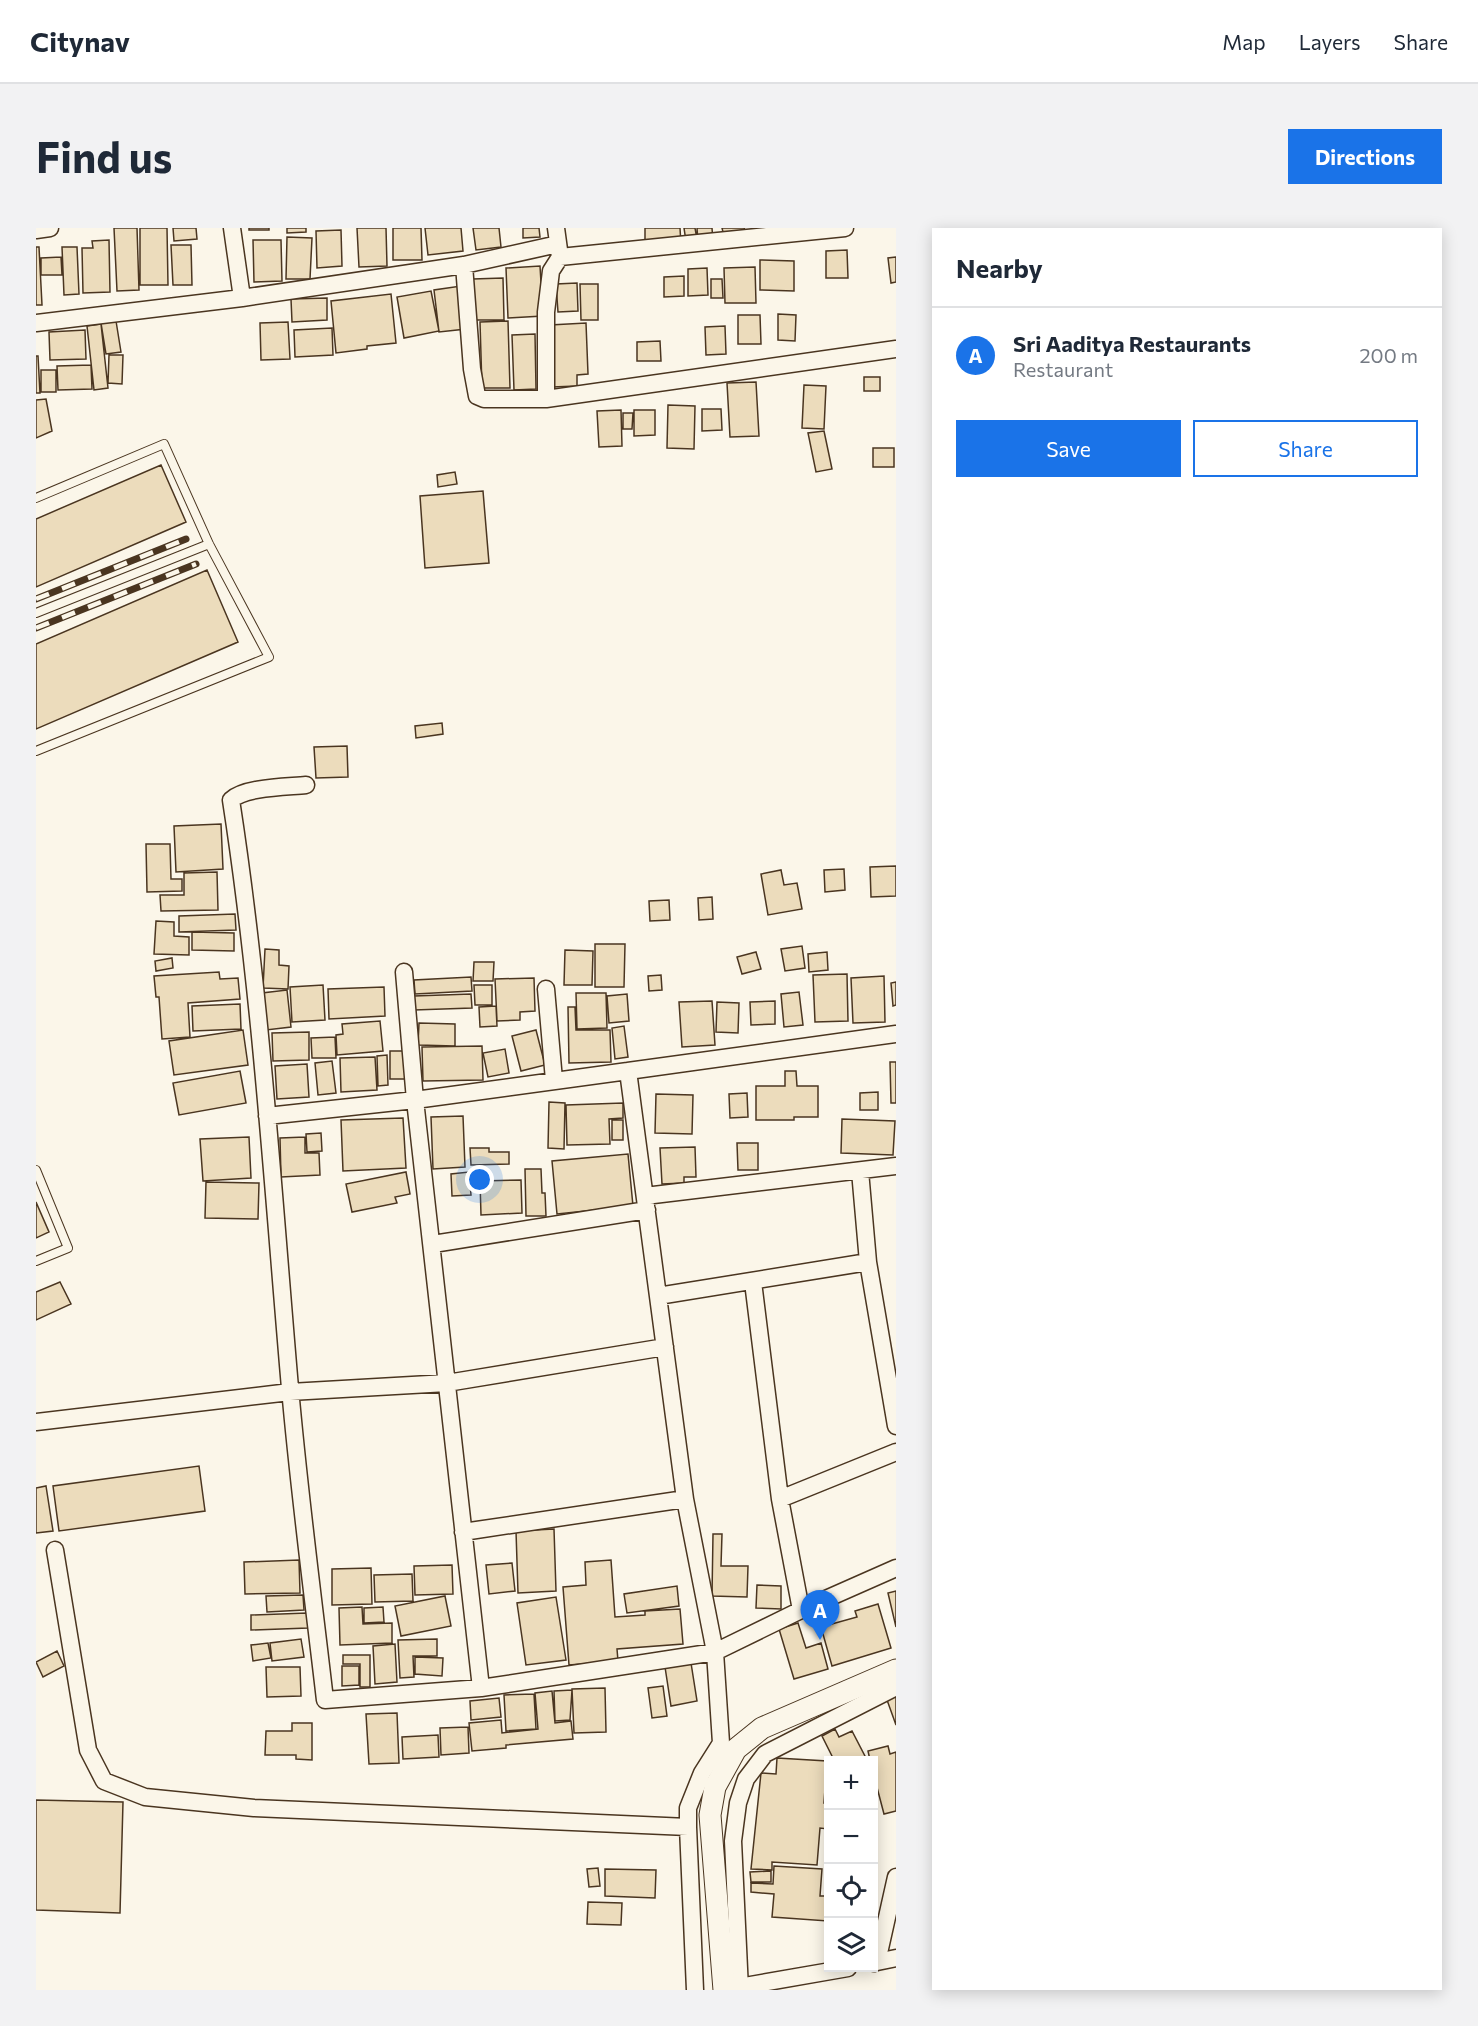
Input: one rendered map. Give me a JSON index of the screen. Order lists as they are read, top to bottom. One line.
{"page":{"header":"Citynav","nav":["Map","Layers","Share"],"buttons":["Directions",["Save","Share"]],"title":"Find us","heading":"Nearby","list":[{"mark":"A","name":"Sri Aaditya Restaurants","note":"Restaurant","value":"200 m"}],"pins":"A","map_buttons":["+","−"]}}
